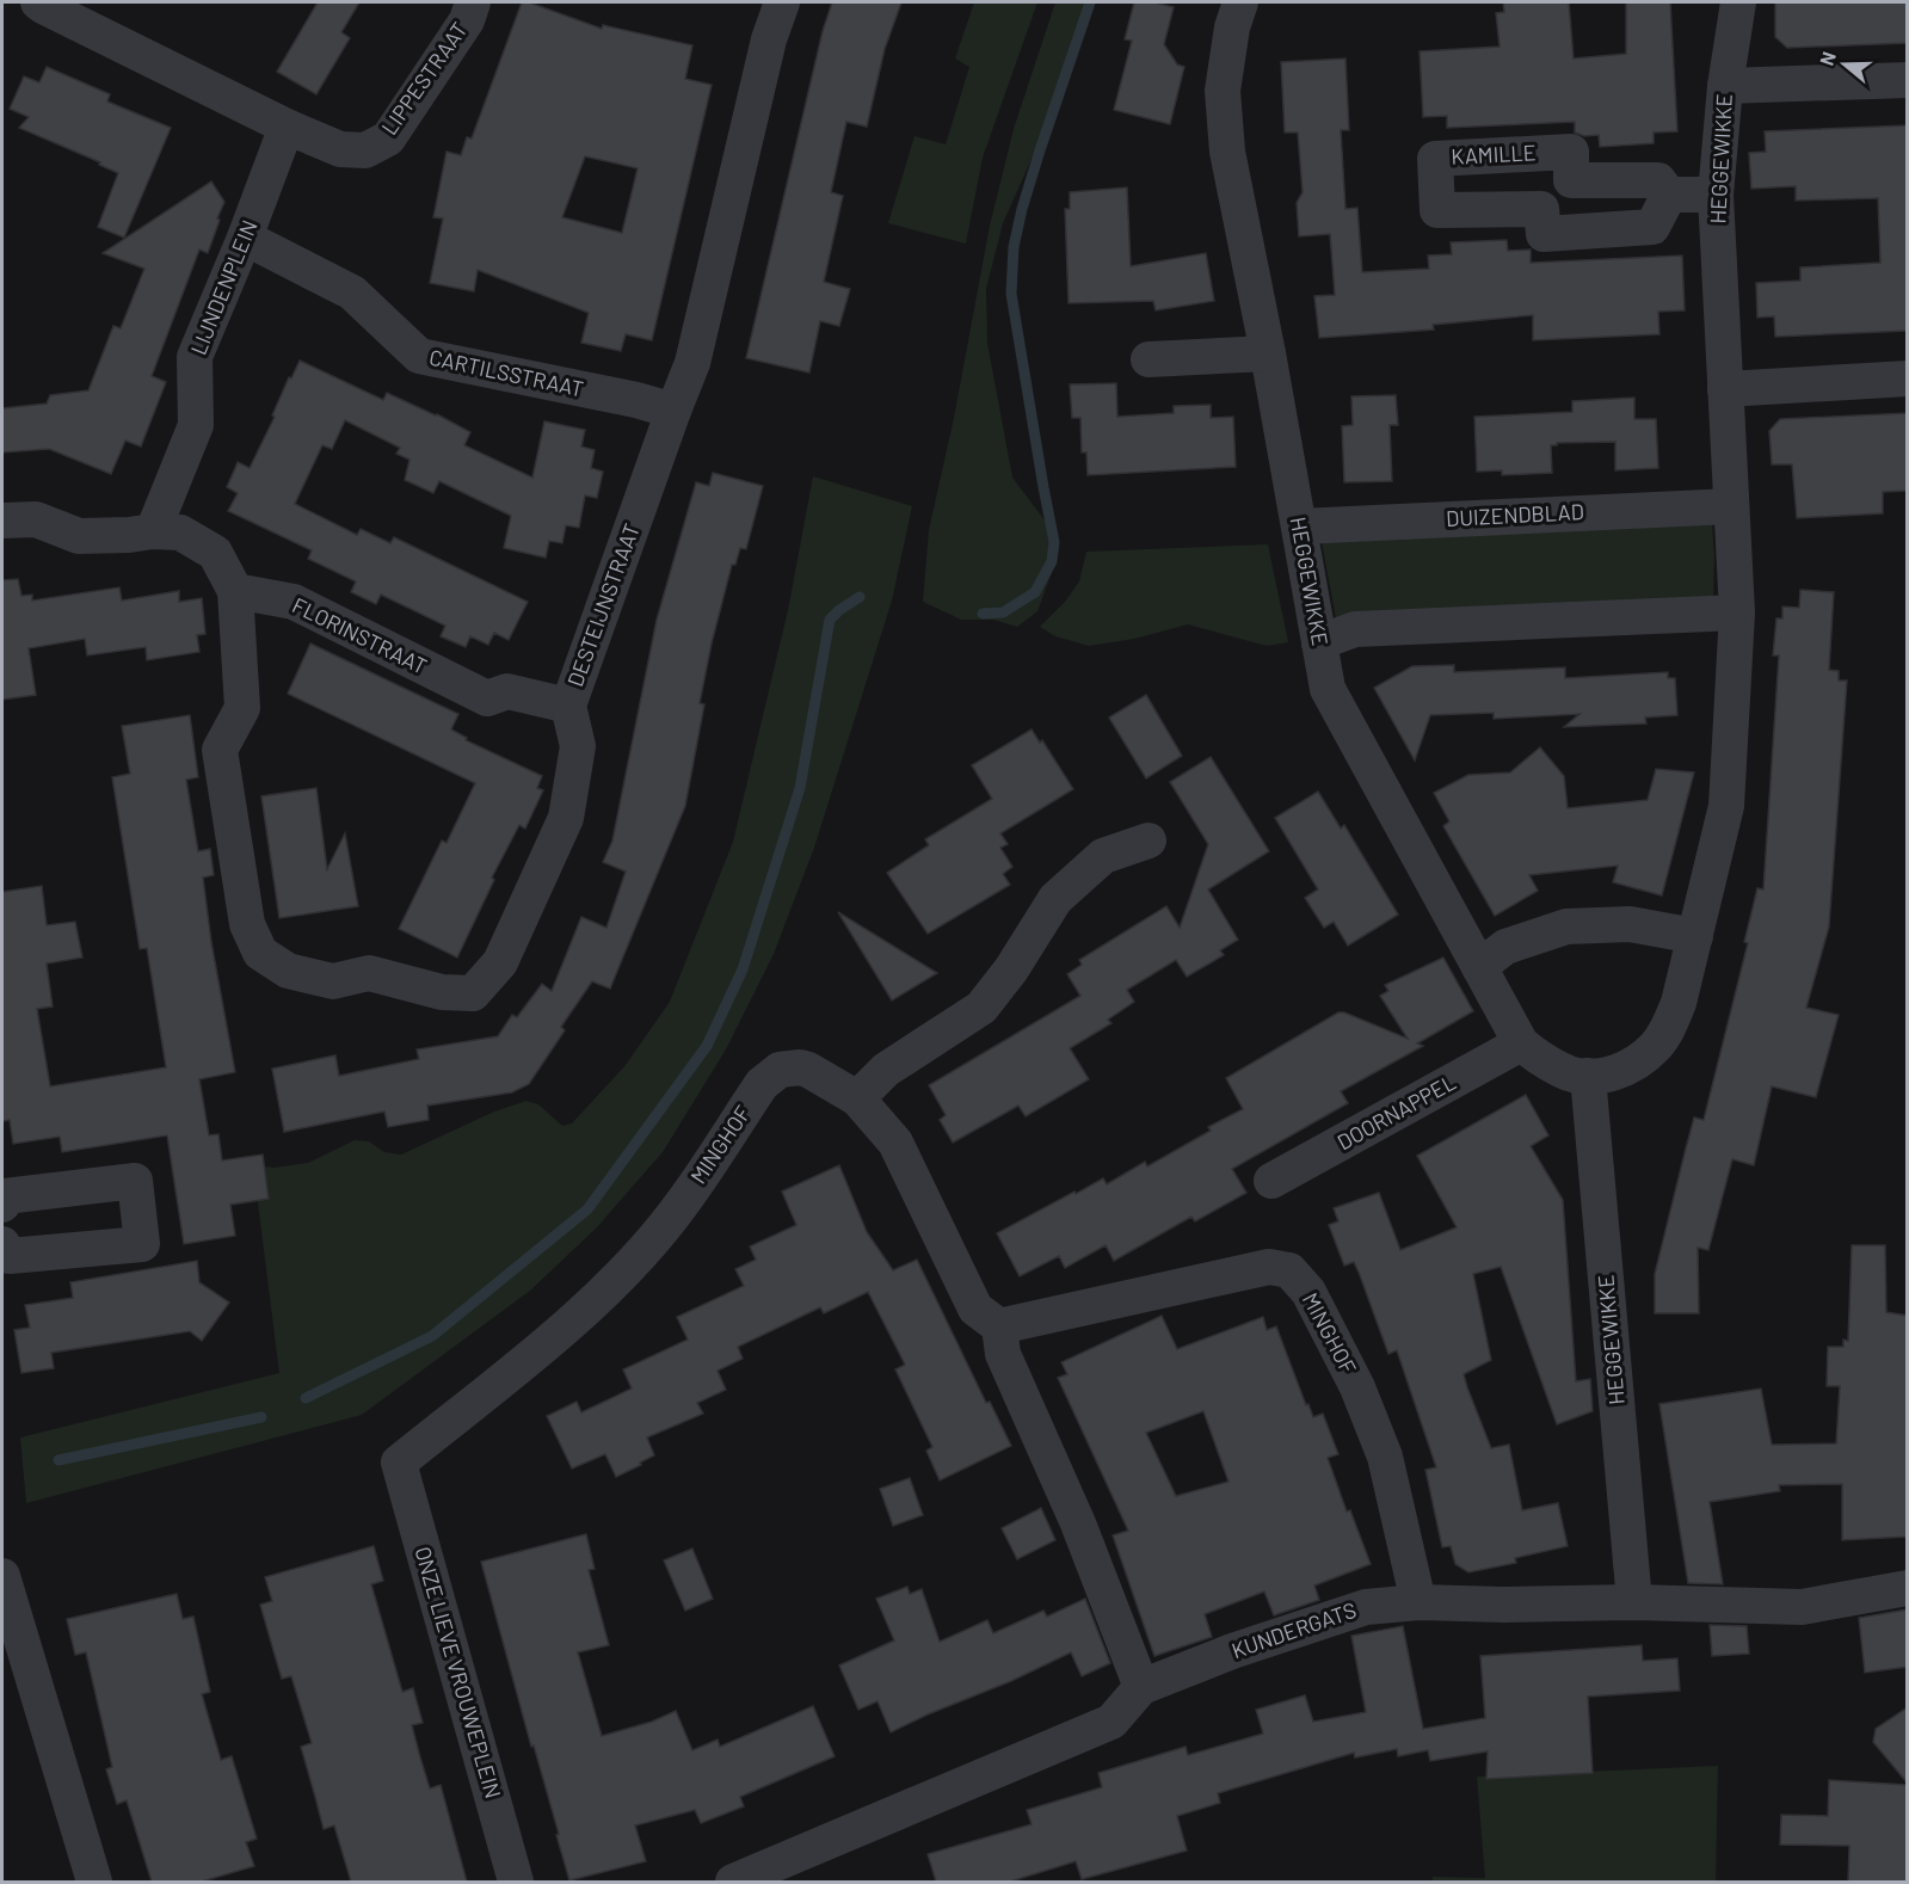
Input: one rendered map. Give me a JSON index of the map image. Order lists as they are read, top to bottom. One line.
{"streets":{"street":["LIPPESTRAAT","KAMILLE","HEGGEWIKKE","LIJNDENPLEIN","CARTILSSTRAAT","DUIZENDBLAD","DESTEIJNSTRAAT","FLORINSTRAAT","DOORNAPPEL","MINGHOF","KUNDERGATS","ONZE LIEVE VROUWEPLEIN"]},"crossings":[["LIPPESTRAAT","LIJNDENPLEIN"],["HEGGEWIKKE","DUIZENDBLAD"],["HEGGEWIKKE","DOORNAPPEL"],["HEGGEWIKKE","KUNDERGATS"],["LIJNDENPLEIN","CARTILSSTRAAT"],["CARTILSSTRAAT","DESTEIJNSTRAAT"],["DESTEIJNSTRAAT","FLORINSTRAAT"],["MINGHOF","KUNDERGATS"],["MINGHOF","ONZE LIEVE VROUWEPLEIN"]],"north":"left"}
